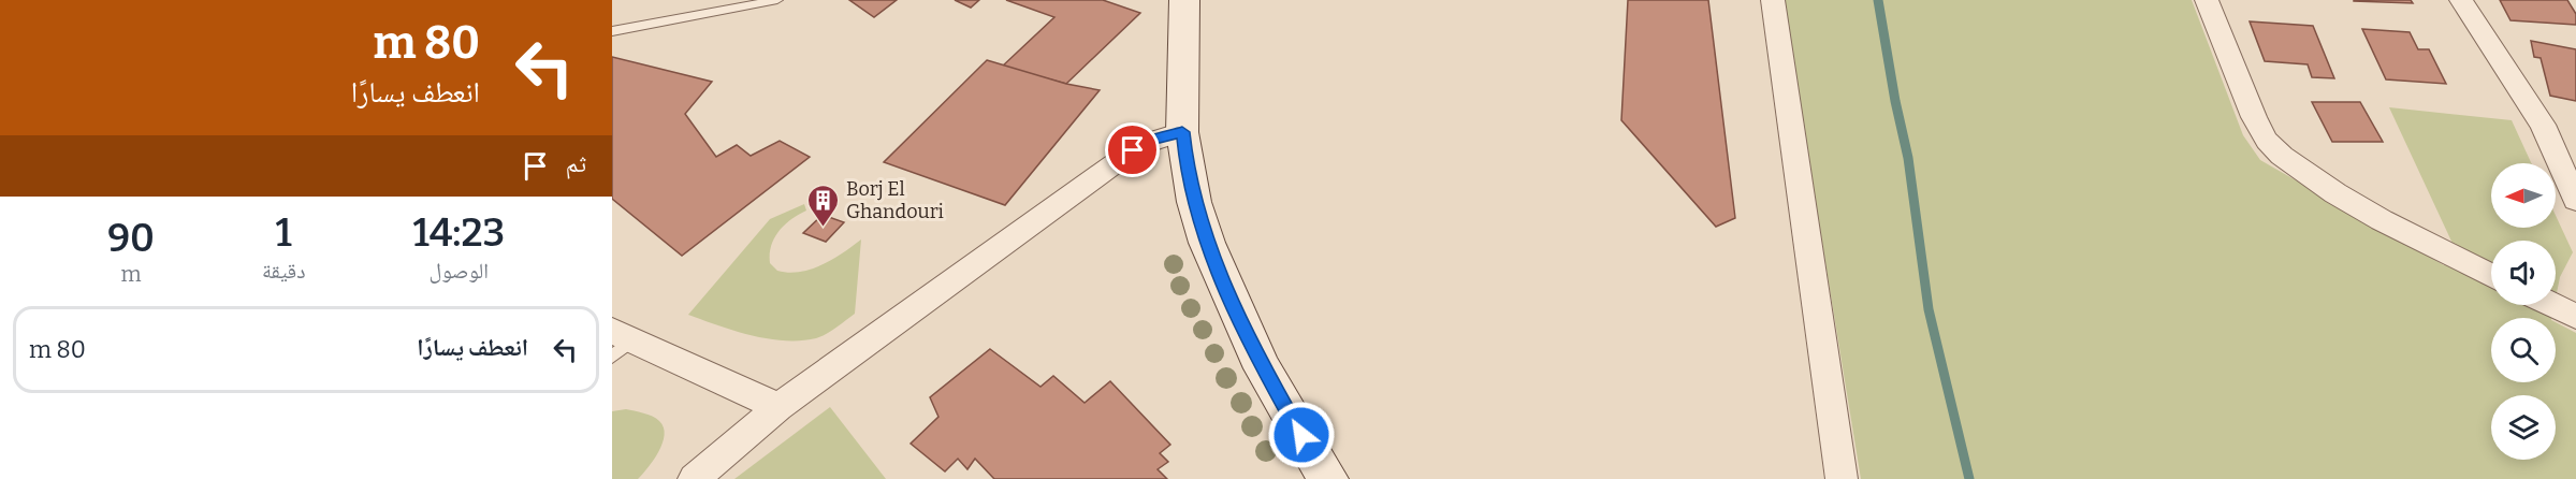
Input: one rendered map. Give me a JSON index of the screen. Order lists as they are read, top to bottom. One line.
{"places":{"building":["Borj El Ghandouri"]},"north":"left","page":{"turn":["80 m","انعطف يسارًا"],"then":"ثم","eta":["14:23","الوصول","1","دقيقة","90","m"],"list":[{"name":"انعطف يسارًا","value":"80 m"}]}}
